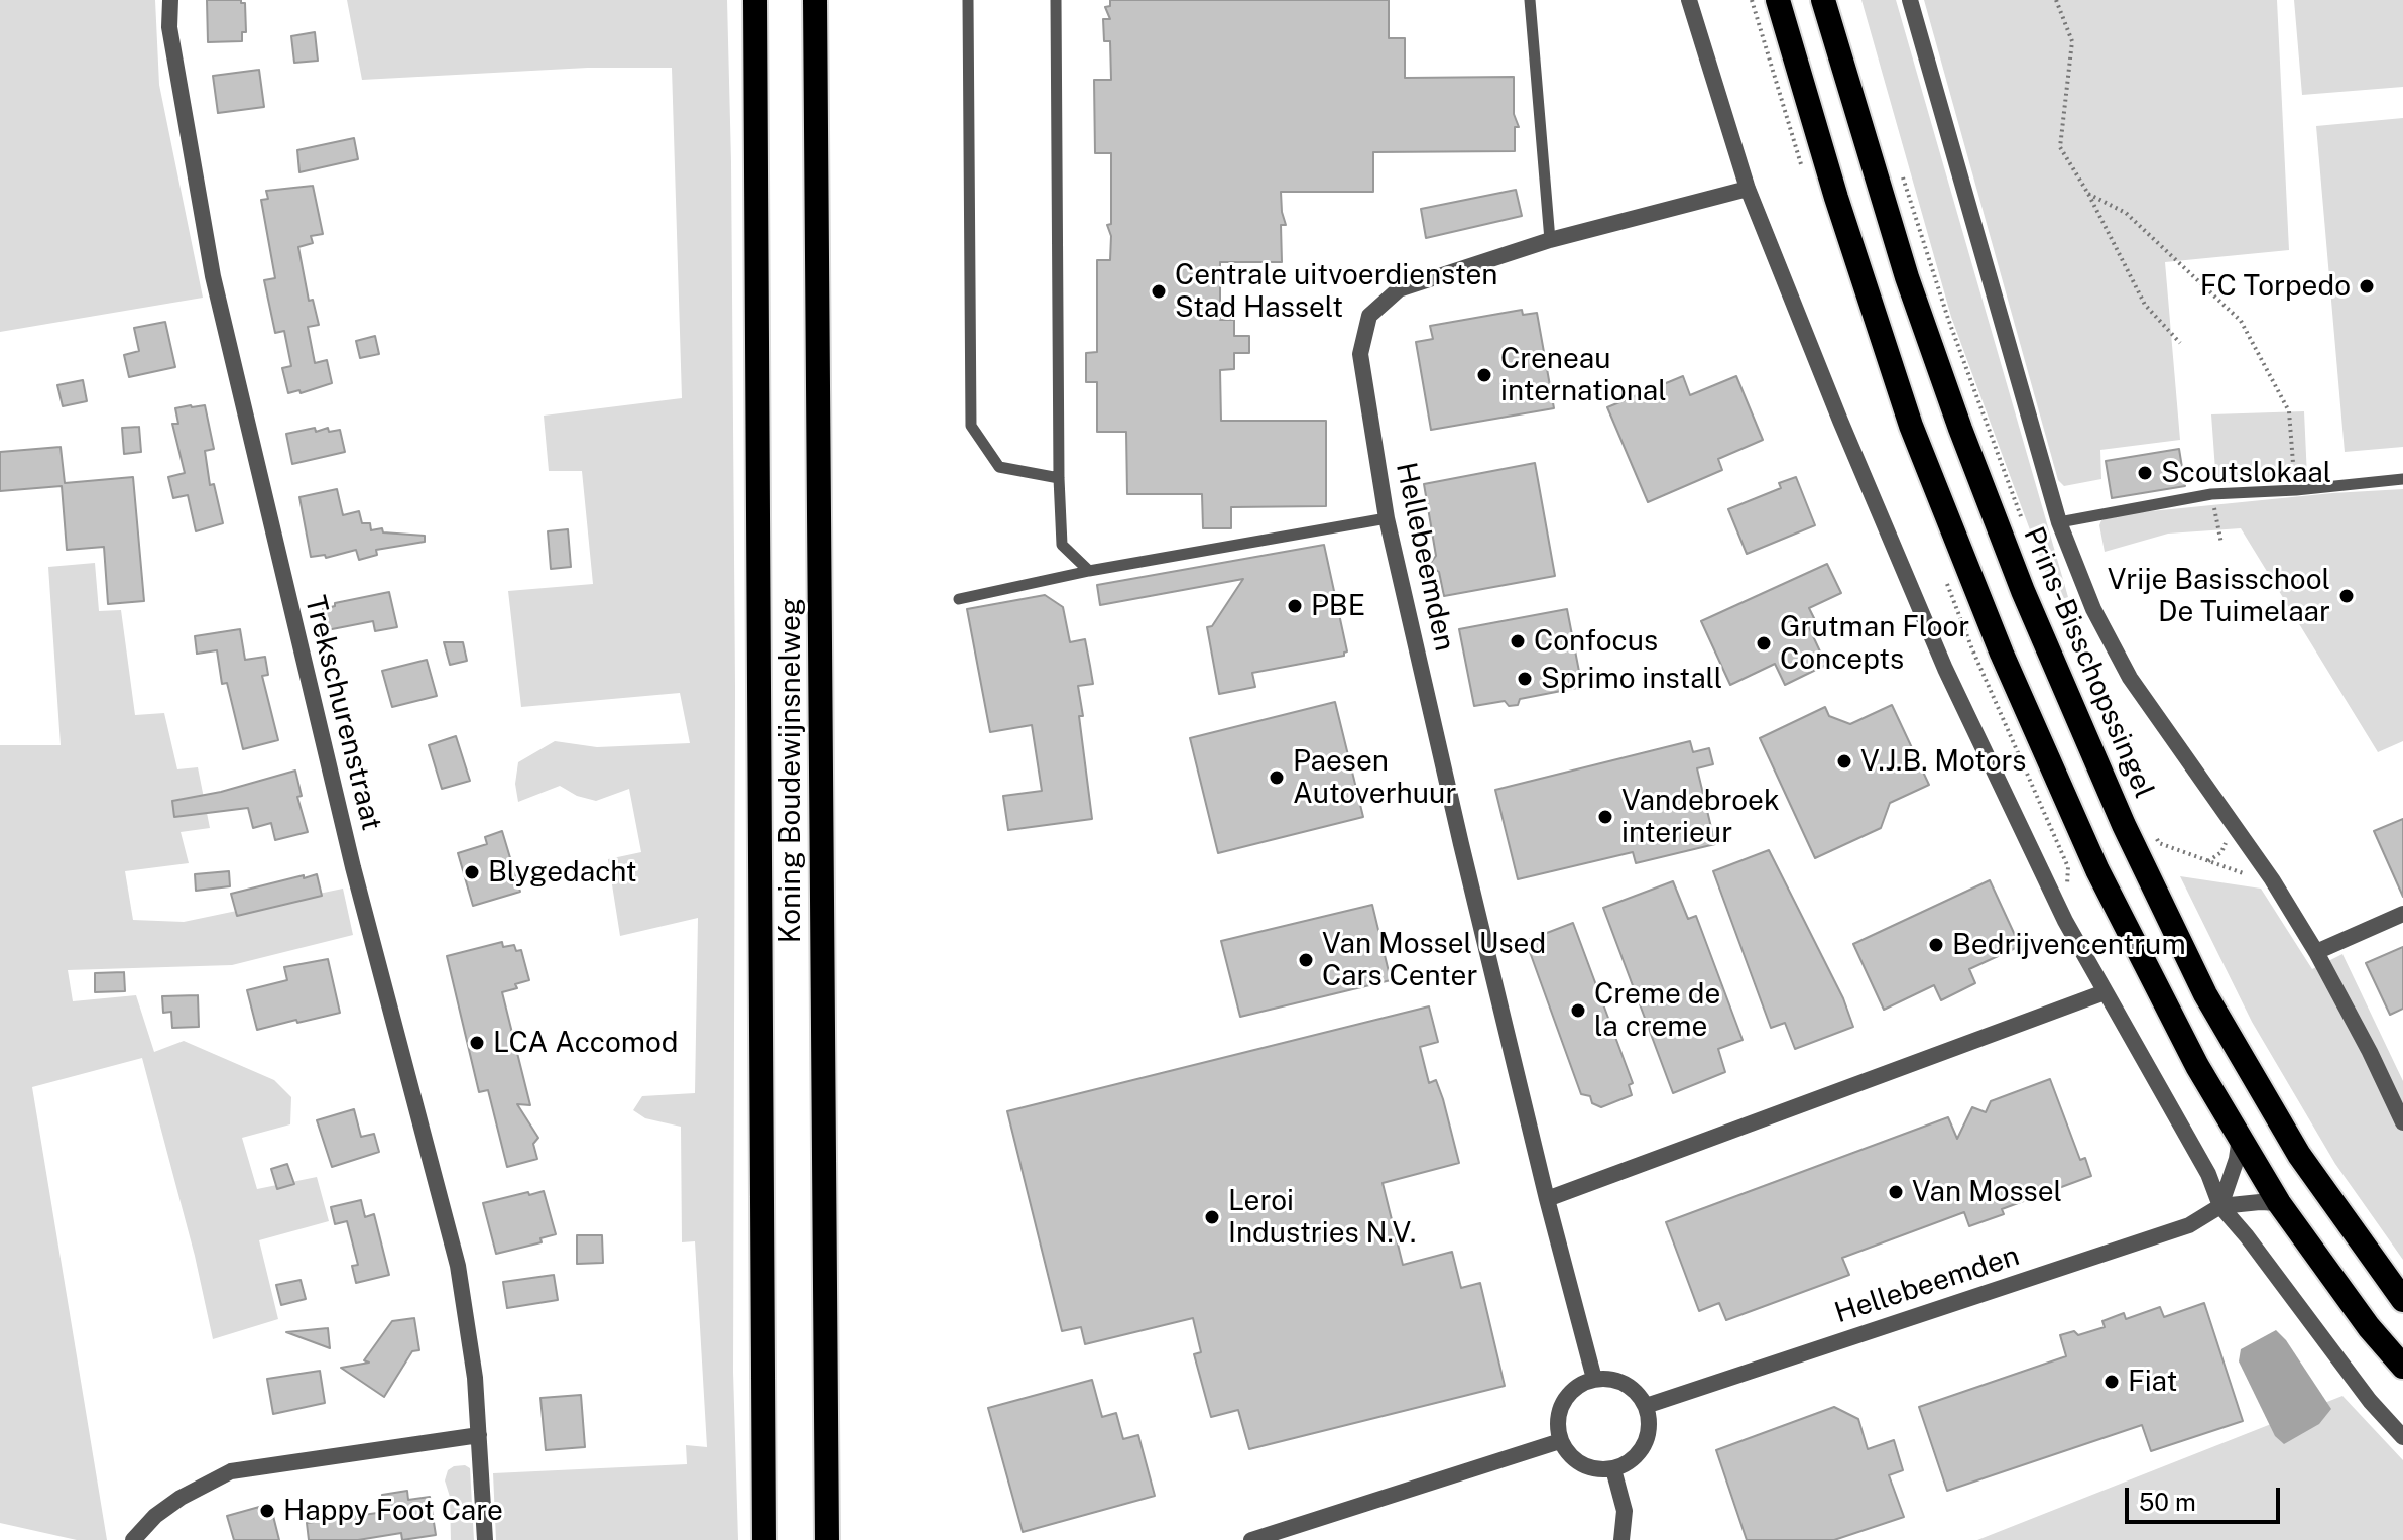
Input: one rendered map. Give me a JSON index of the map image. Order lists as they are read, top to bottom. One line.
{"streets":{"highway":["Prins-Bisschopssingel","Koning Boudewijnsnelweg"],"street":["Hellebeemden","Trekschurenstraat"]},"places":["FC Torpedo","Centrale uitvoerdiensten Stad Hasselt","Creneau international","Scoutslokaal","Vrije Basisschool De Tuimelaar","PBE","Confocus","Grutman Floor Concepts","Sprimo install","V.J.B. Motors","Paesen Autoverhuur","Vandebroek interieur","Blygedacht","Bedrijvencentrum","Van Mossel Used Cars Center","Creme de la creme","LCA Accomod","Van Mossel","Leroi Industries N.V.","Fiat","Happy Foot Care"],"scale_bar":"50 m"}
